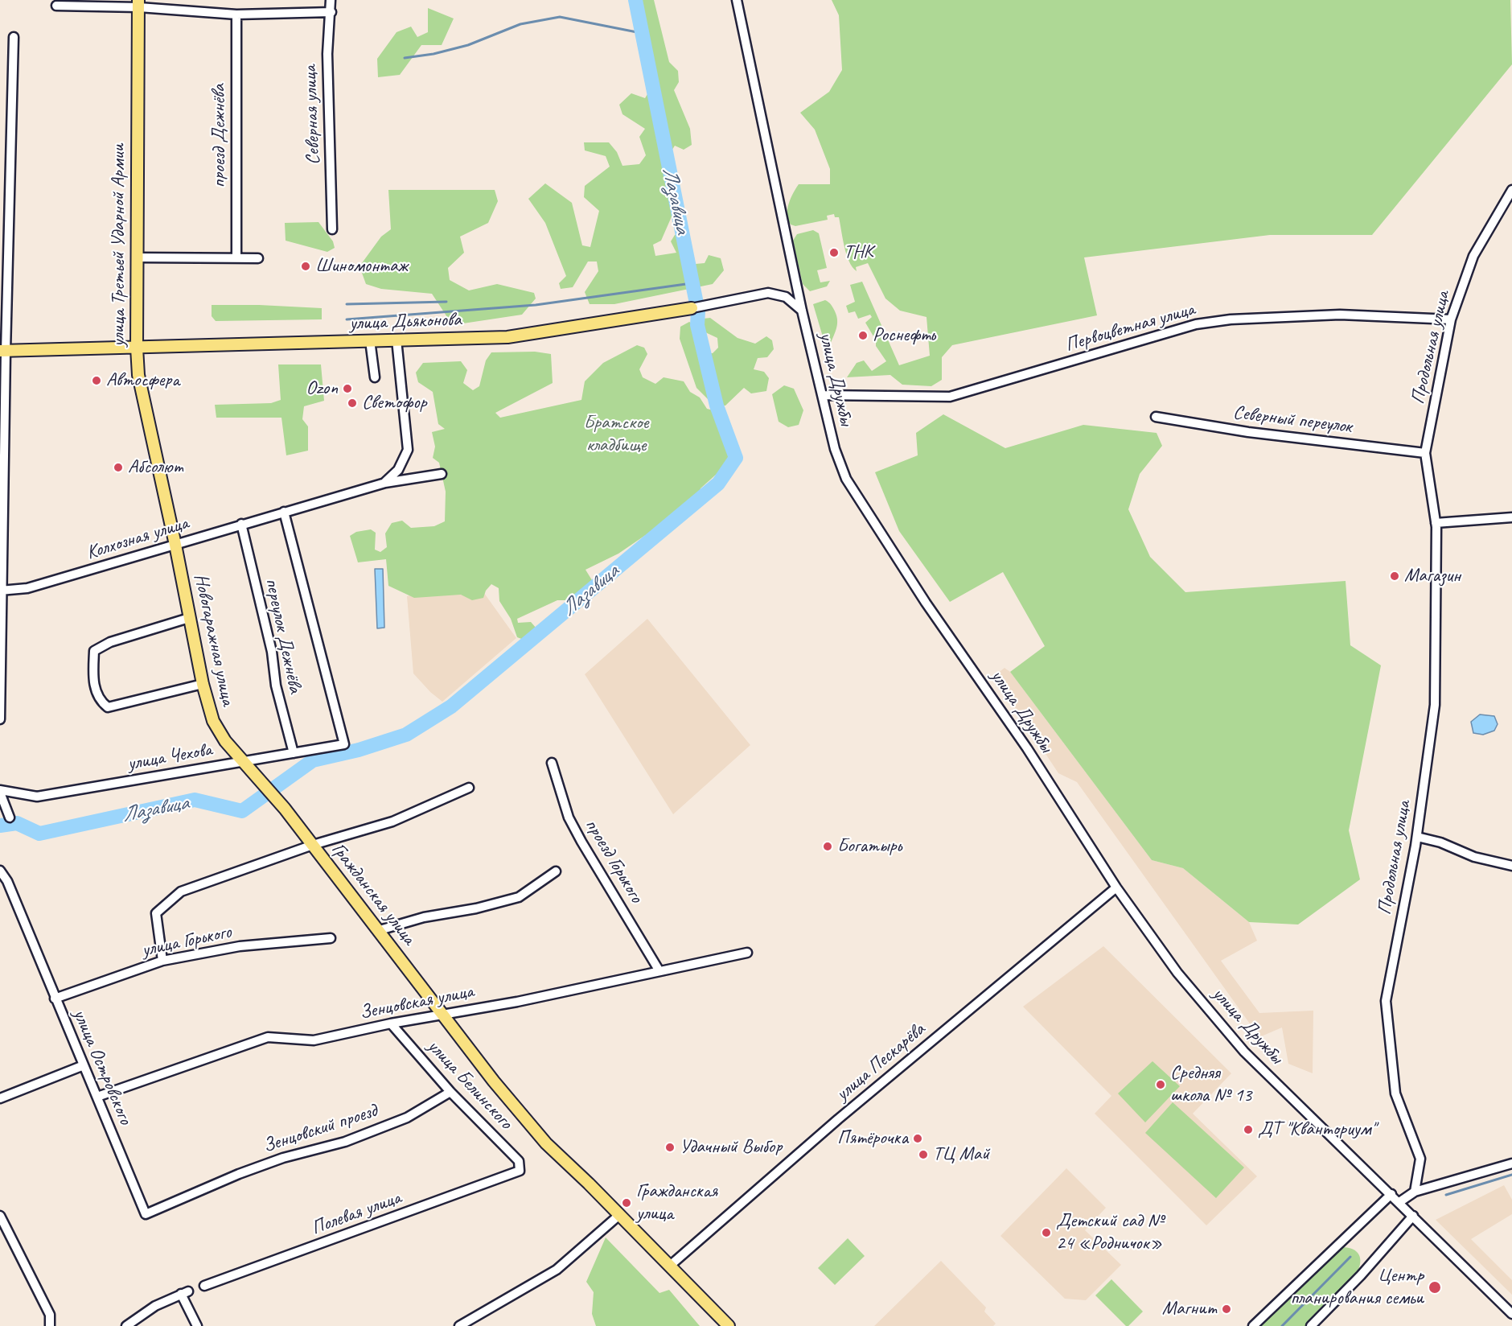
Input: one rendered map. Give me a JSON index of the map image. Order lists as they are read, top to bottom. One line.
{"streets":{"main road":["улица Третьей Ударной Армии","улица Дьяконова","Новогаражная улица","Гражданская улица"],"street":["Северная улица","проезд Дежнёва","Первоцветная улица","Продольная улица","улица Дружбы","Северный переулок","Колхозная улица","переулок Дежнёва","улица Чехова","проезд Горького","улица Горького","Зенцовская улица","улица Пескарёва","улица Островского","улица Белинского","Зенцовский проезд","Полевая улица"]},"crossings":[["улица Третьей Ударной Армии","улица Дьяконова"],["улица Третьей Ударной Армии","Колхозная улица"],["улица Третьей Ударной Армии","Новогаражная улица"],["улица Дьяконова","улица Дружбы"],["Первоцветная улица","Продольная улица"],["Первоцветная улица","улица Дружбы"],["Продольная улица","Северный переулок"],["улица Дружбы","улица Пескарёва"],["Колхозная улица","переулок Дежнёва"],["Колхозная улица","Новогаражная улица"],["Колхозная улица","улица Чехова"],["переулок Дежнёва","улица Чехова"],["Новогаражная улица","улица Чехова"],["Новогаражная улица","Гражданская улица"],["улица Чехова","Гражданская улица"],["проезд Горького","Зенцовская улица"],["Гражданская улица","Зенцовская улица"],["Гражданская улица","улица Пескарёва"],["улица Горького","улица Островского"],["Зенцовская улица","улица Островского"],["Зенцовская улица","улица Белинского"],["улица Островского","Зенцовский проезд"],["улица Белинского","Зенцовский проезд"],["улица Белинского","Полевая улица"]],"water":["Лазавица"],"parks":["Братское кладбище"],"places":["ТНК","Шиномонтаж","Роснефть","Автосфера","Ozon","Светофор","Абсолют","Магазин","Богатырь","Средняя школа № 13","ДТ \"Кванториум\"","Пятёрочка","Удачный Выбор","ТЦ Май","Гражданская улица","Детский сад № 24 «Родничок»","Центр планирования семьи","Магнит"]}
